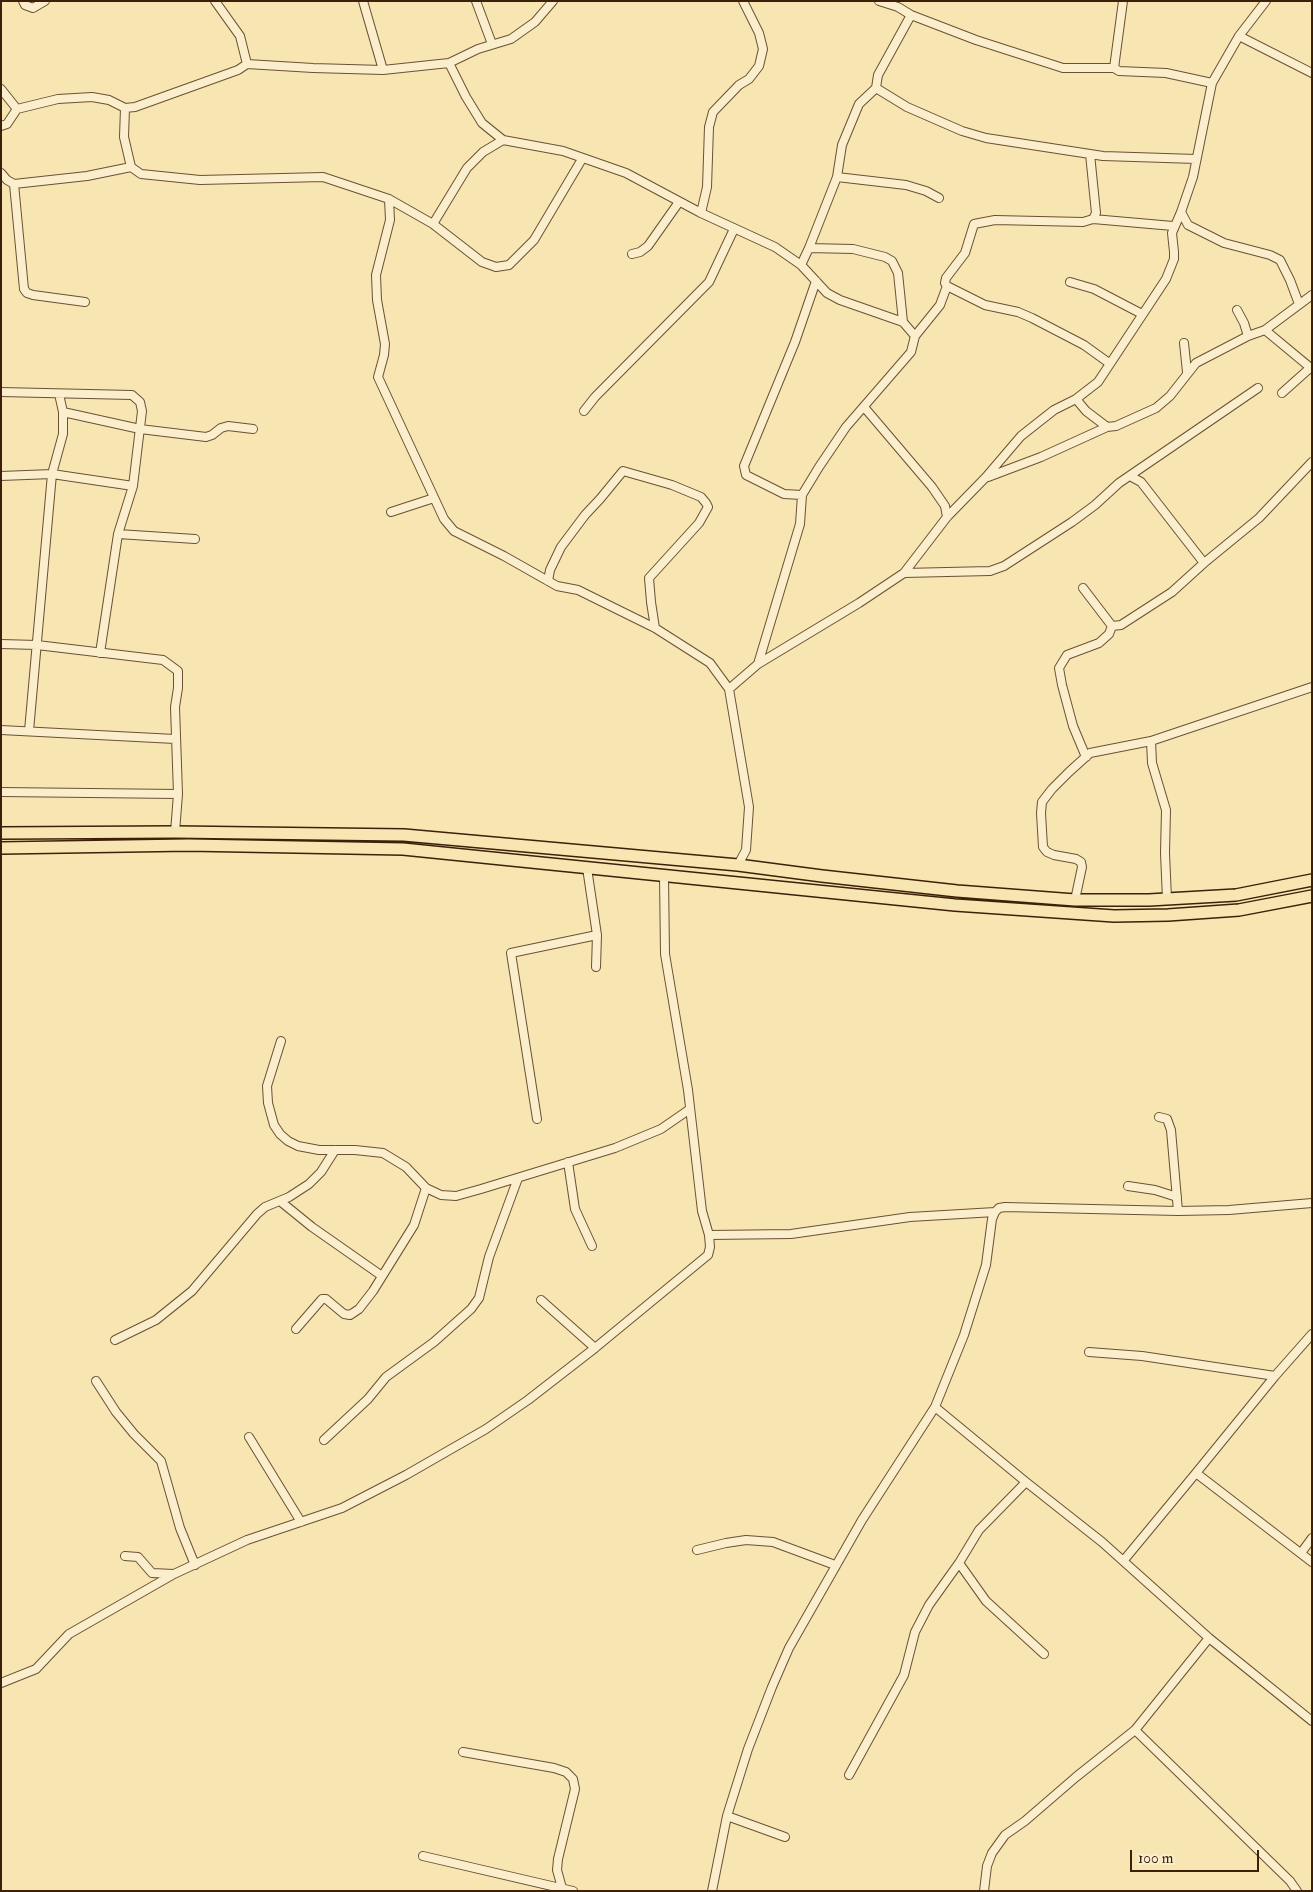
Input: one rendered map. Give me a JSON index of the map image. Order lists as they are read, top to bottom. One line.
{"scale_bar":"100 m"}
